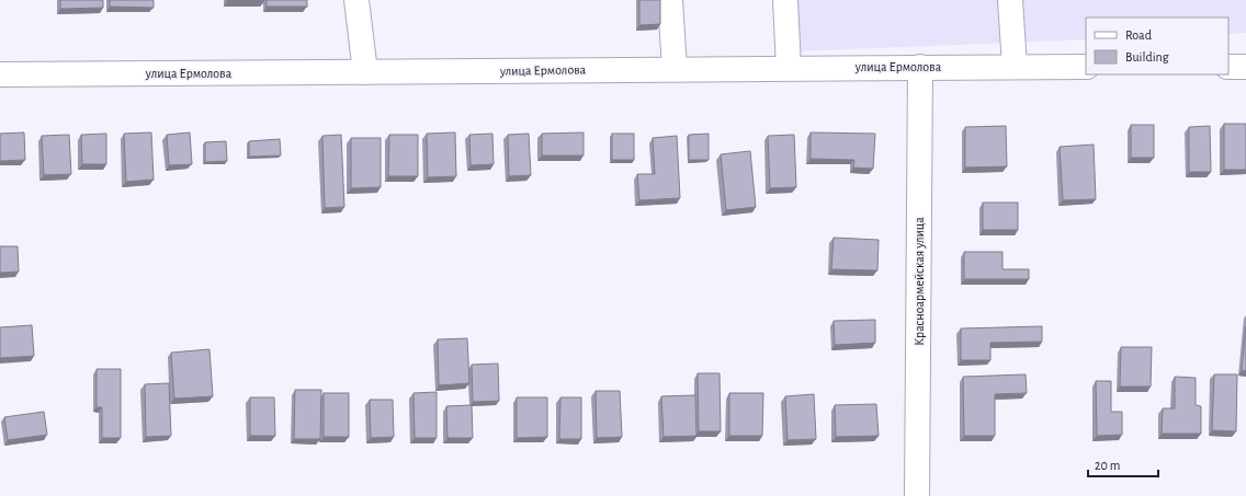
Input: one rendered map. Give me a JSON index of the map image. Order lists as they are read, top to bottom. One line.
{"streets":{"street":["улица Ермолова","Красноармейская улица"]},"crossings":[["улица Ермолова","Красноармейская улица"]],"legend":["Road","Building"],"scale_bar":"20 m"}
